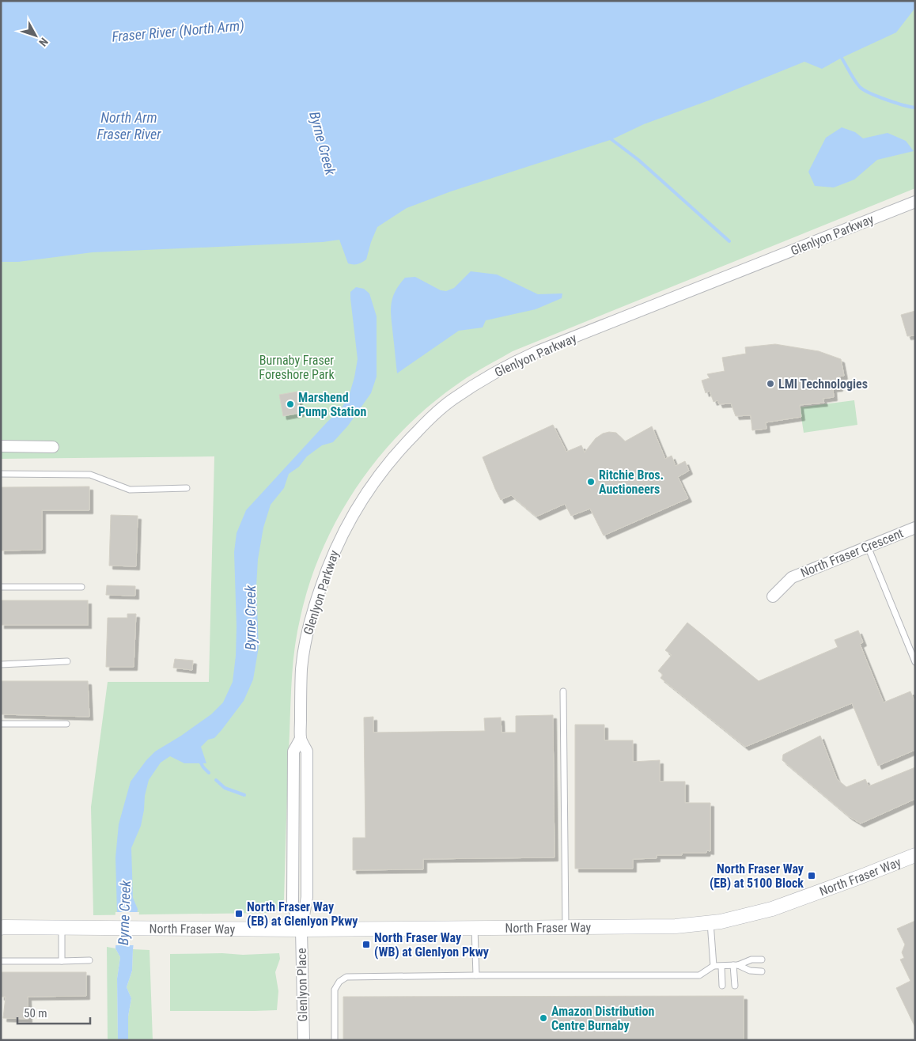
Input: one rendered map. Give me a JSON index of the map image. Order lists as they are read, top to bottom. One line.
{"streets":{"street":["Glenlyon Parkway","North Fraser Crescent","North Fraser Way","Glenlyon Place"]},"crossings":[["Glenlyon Parkway","North Fraser Way"],["Glenlyon Parkway","Glenlyon Place"],["North Fraser Way","Glenlyon Place"]],"water":["Fraser River (North Arm)","North Arm Fraser River","Byrne Creek"],"parks":["Burnaby Fraser Foreshore Park"],"places":{"other":["LMI Technologies","Marshend Pump Station","Ritchie Bros. Auctioneers","Amazon Distribution Centre Burnaby"],"transit":["North Fraser Way (EB) at 5100 Block","North Fraser Way (EB) at Glenlyon Pkwy","North Fraser Way (WB) at Glenlyon Pkwy"]},"scale_bar":"50 m","north":"bottom right"}
